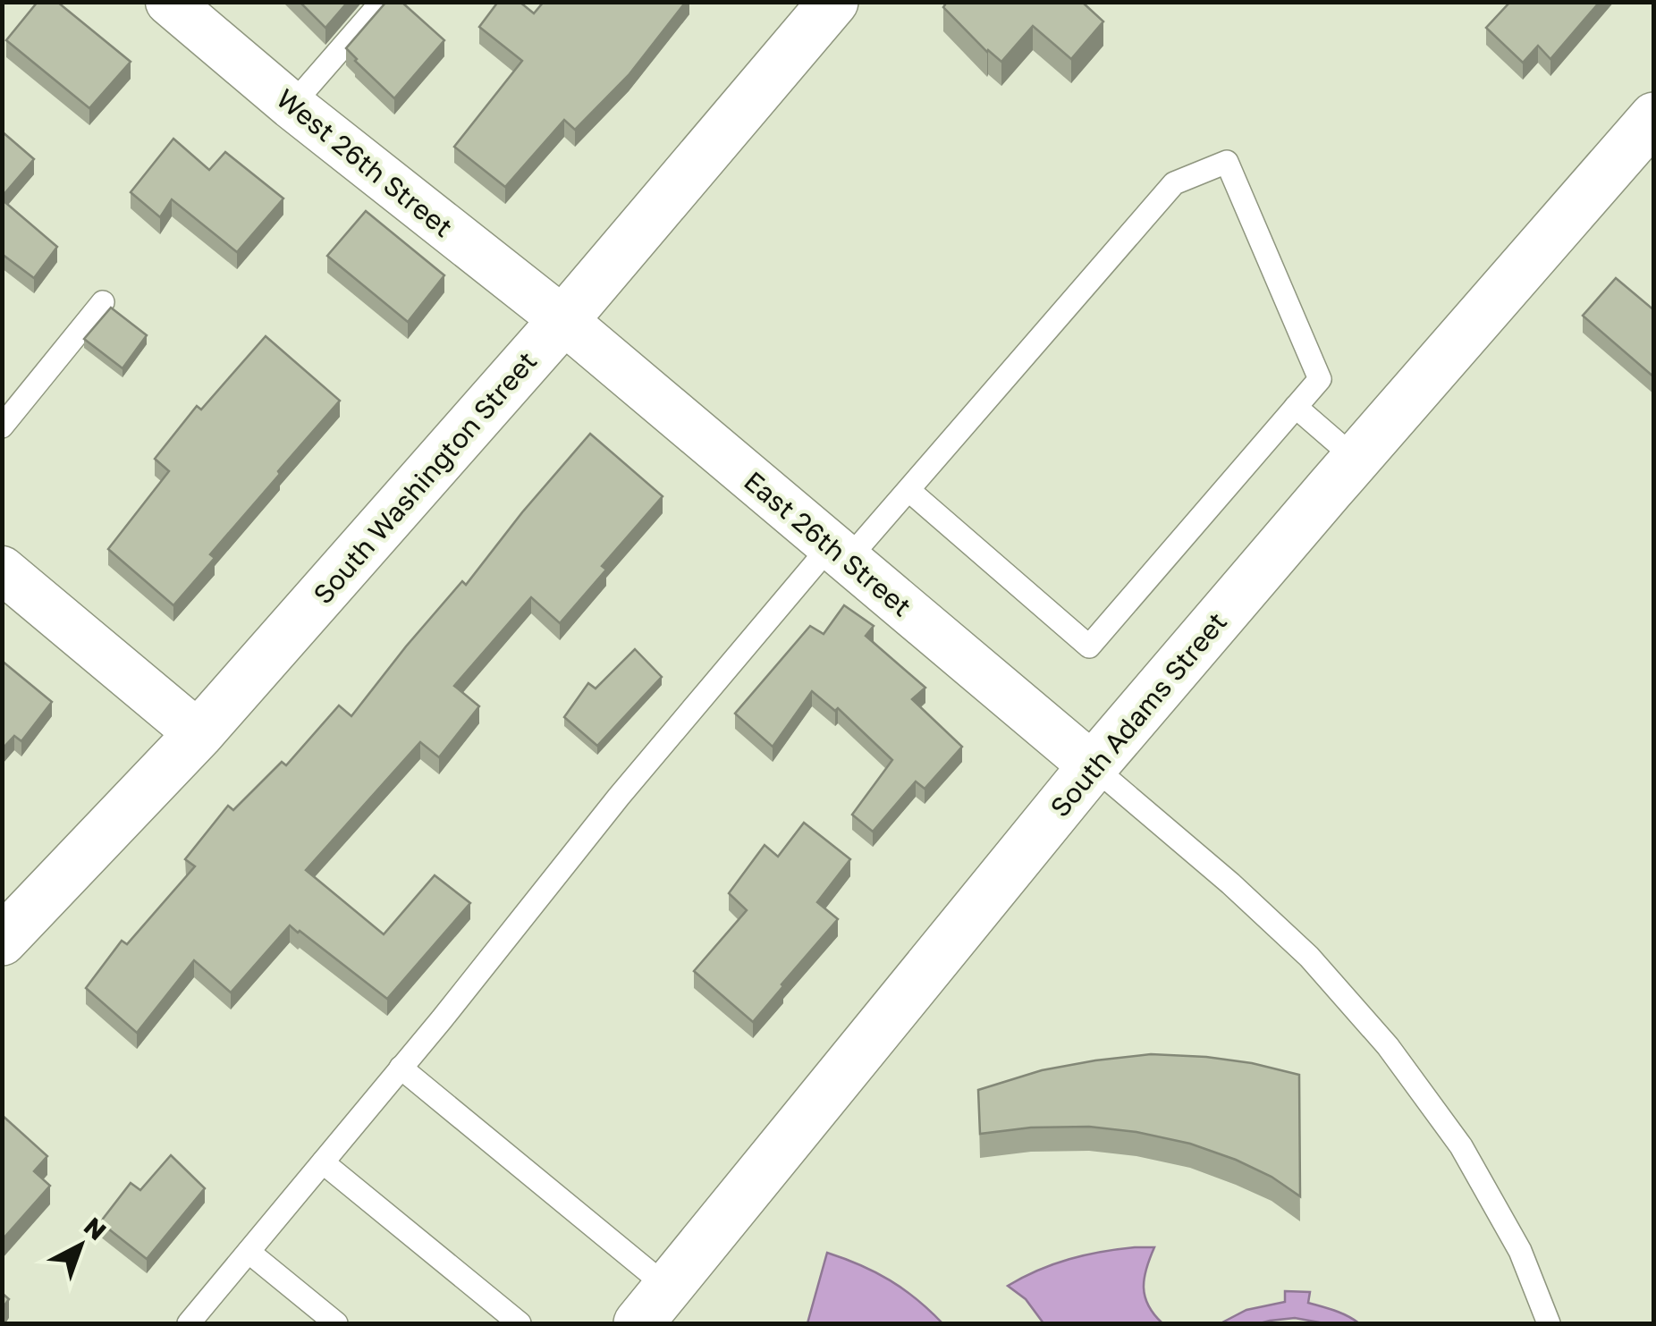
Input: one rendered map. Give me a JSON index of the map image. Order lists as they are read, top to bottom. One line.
{"streets":{"main road":["South Washington Street","South Adams Street"],"street":["West 26th Street","East 26th Street"]},"crossings":[["West 26th Street","South Washington Street"],["West 26th Street","East 26th Street"],["South Washington Street","East 26th Street"],["East 26th Street","South Adams Street"]],"north":"top right"}
